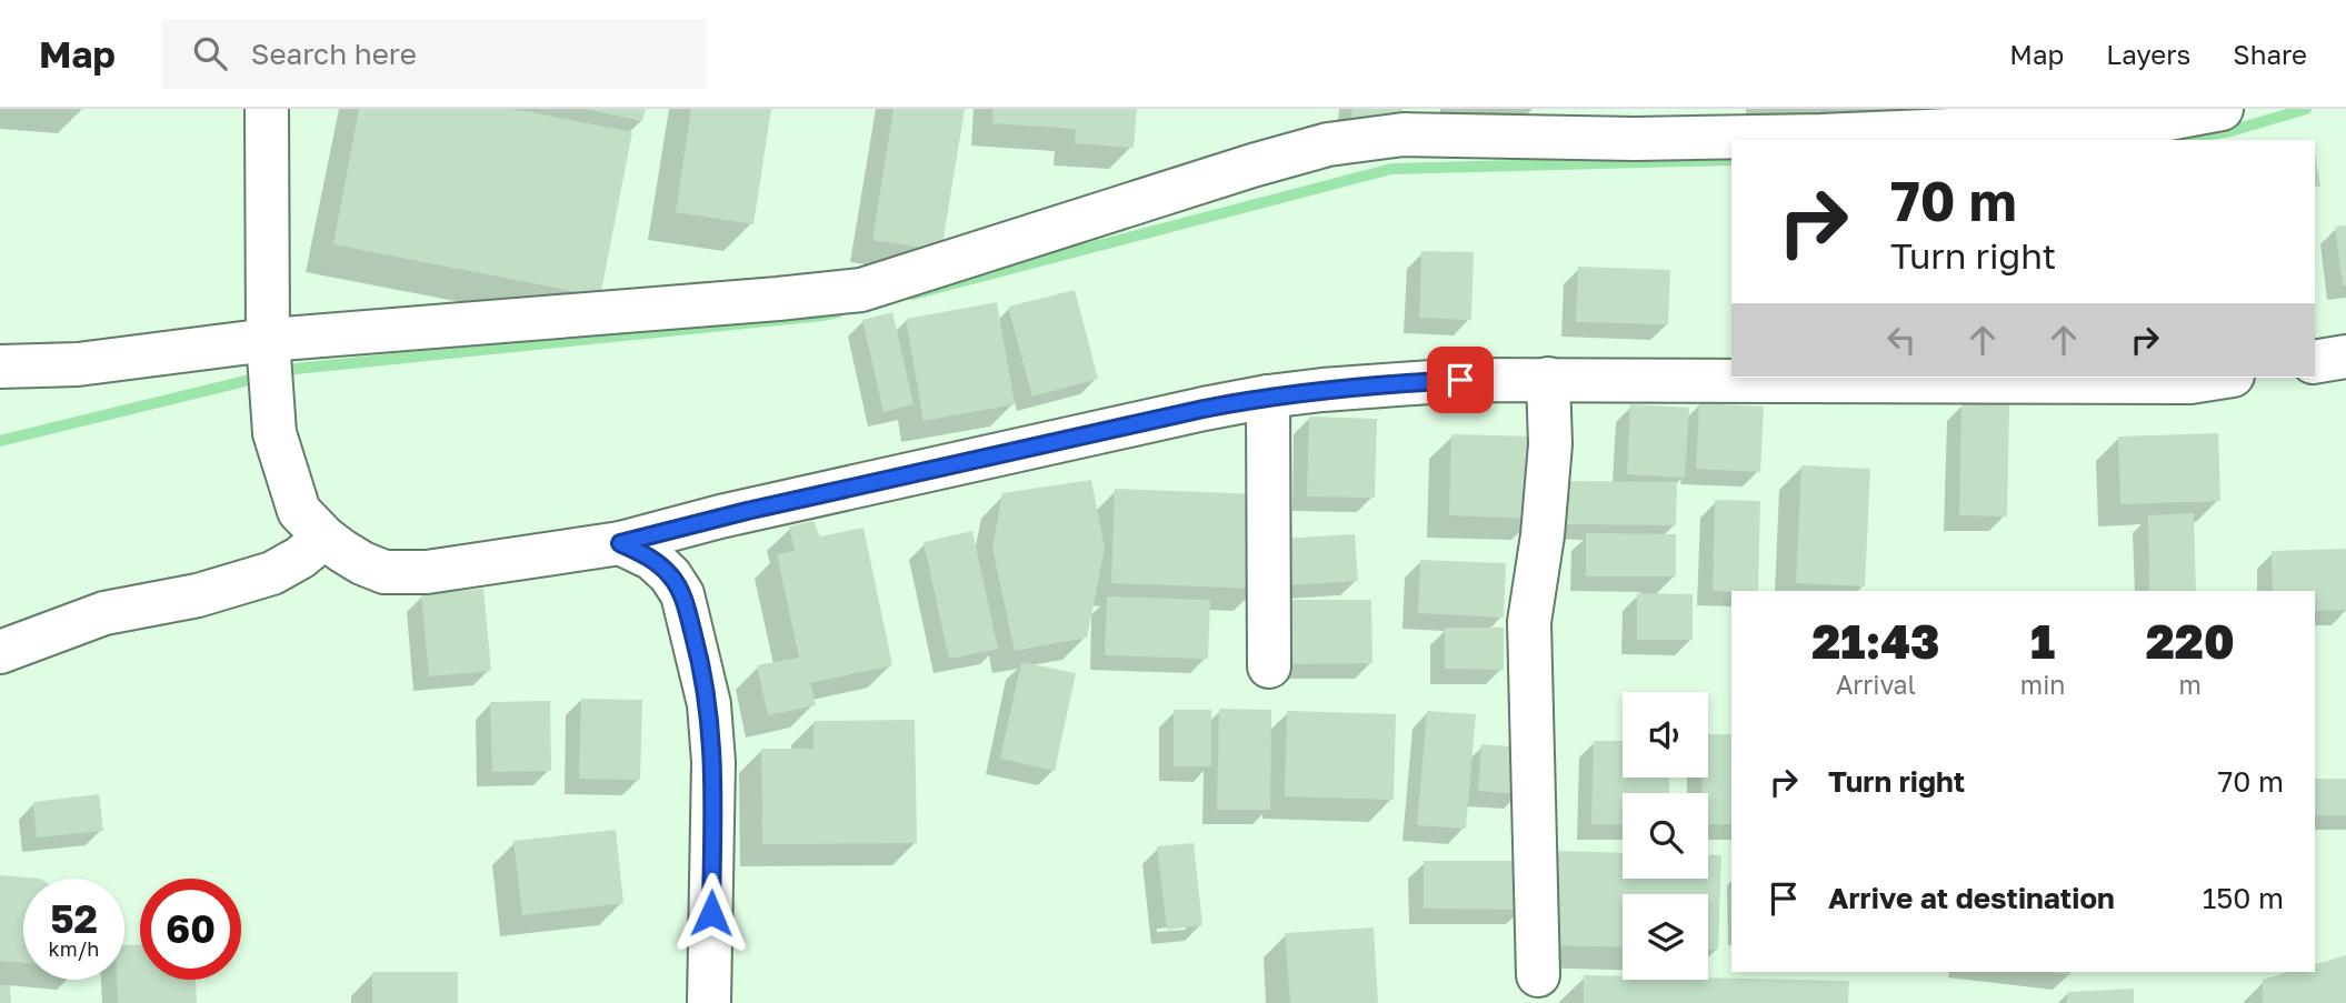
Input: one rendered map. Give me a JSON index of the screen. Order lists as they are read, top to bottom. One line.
{"page":{"header":"Map","search":"Search here","nav":["Map","Layers","Share"],"turn":["70 m","Turn right"],"eta":["21:43","Arrival","1","min","220","m"],"list":[{"name":"Turn right","value":"70 m"},{"name":"Arrive at destination","value":"150 m"}],"speed":"52 km/h","limit":"60"}}
